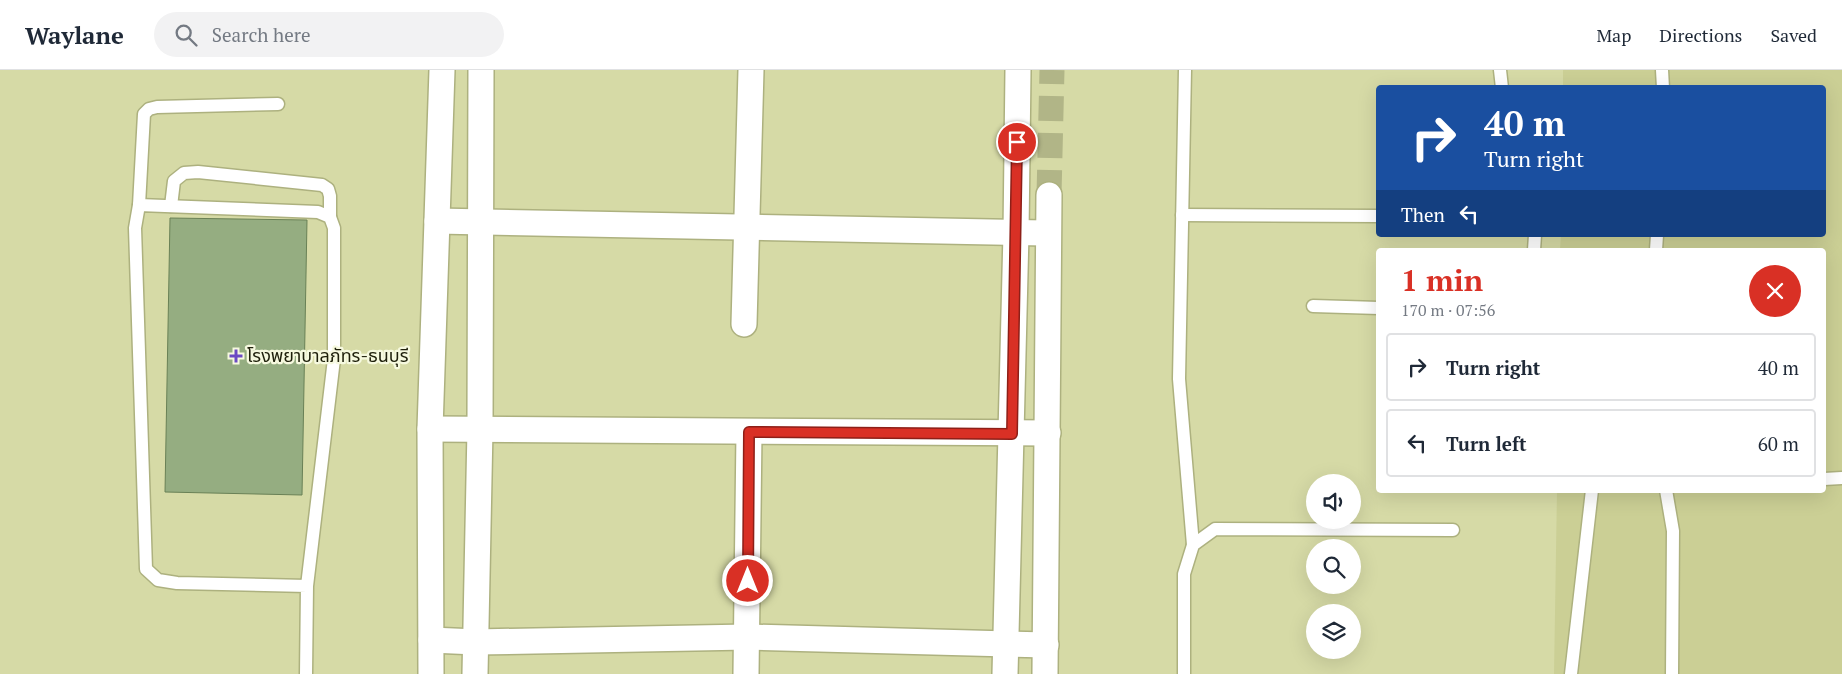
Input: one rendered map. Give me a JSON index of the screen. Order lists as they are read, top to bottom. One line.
{"places":{"health":["โรงพยาบาลภัทร-ธนบุรี"]},"page":{"header":"Waylane","search":"Search here","nav":["Map","Directions","Saved"],"turn":["40 m","Turn right"],"then":"Then","heading":["1 min","170 m · 07:56"],"list":[{"name":"Turn right","value":"40 m"},{"name":"Turn left","value":"60 m"}]}}
